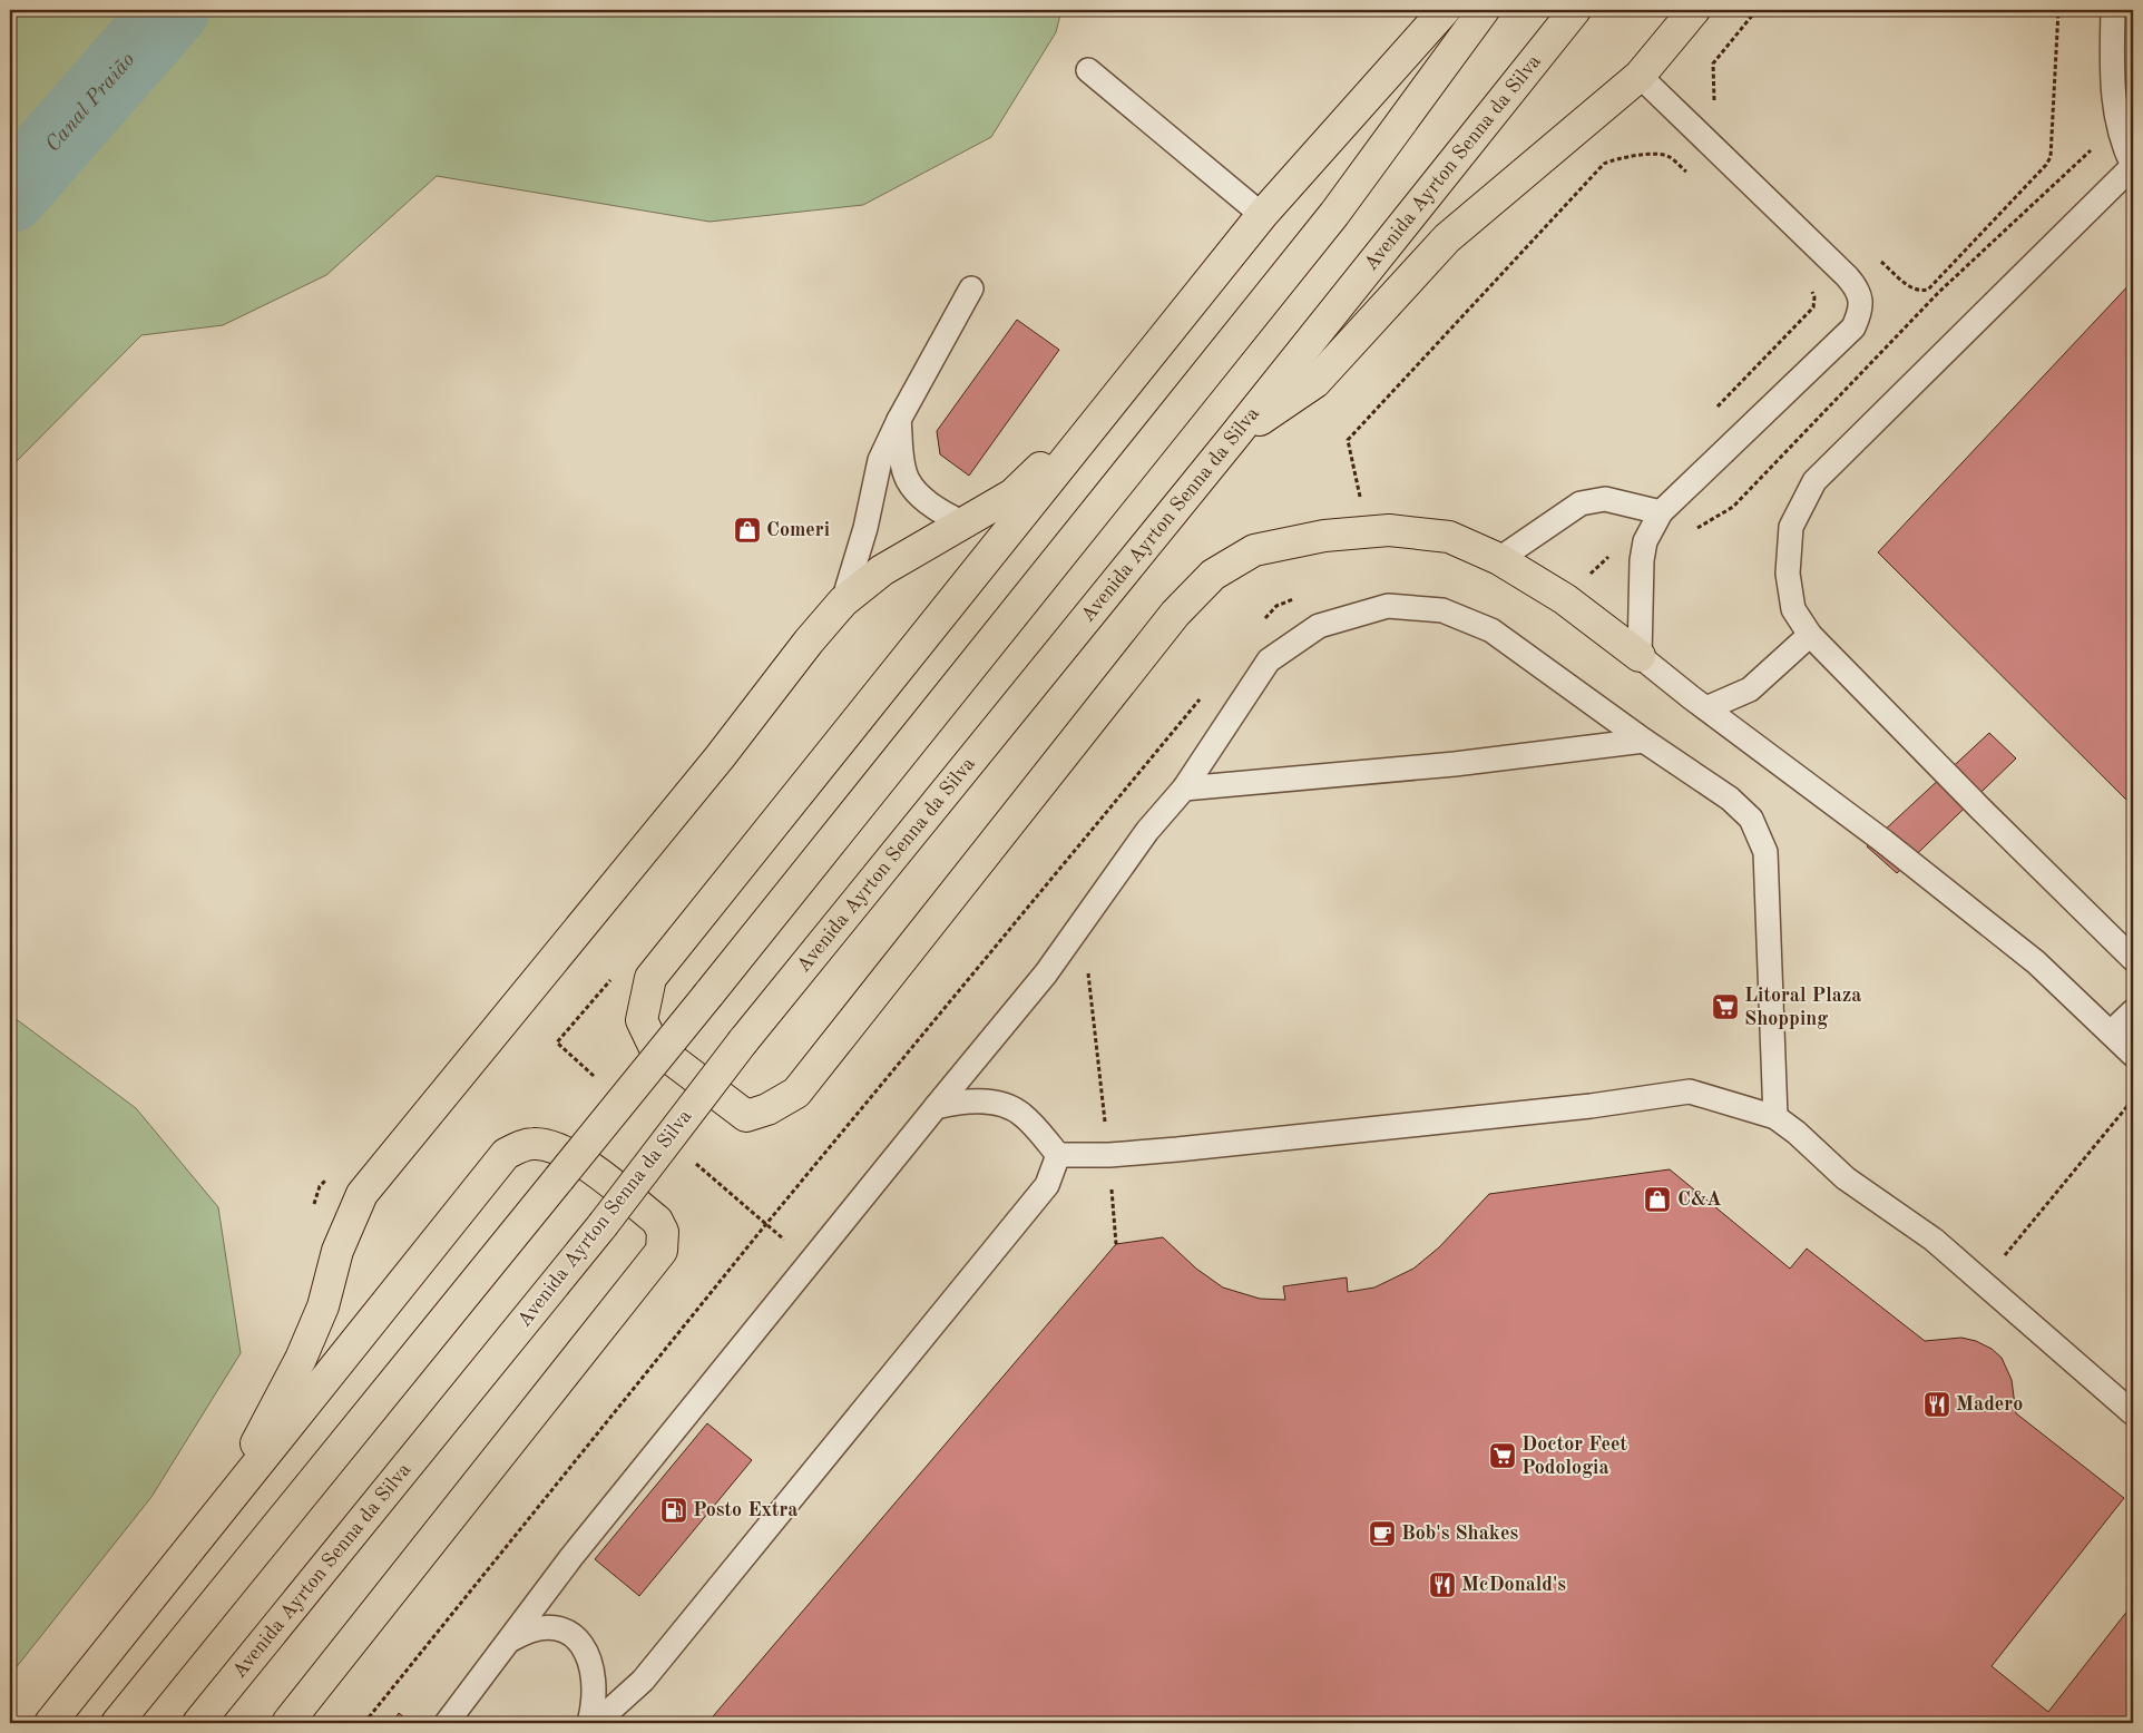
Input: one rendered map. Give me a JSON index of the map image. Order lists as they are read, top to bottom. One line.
{"streets":{"highway":["Avenida Ayrton Senna da Silva"]},"water":["Canal Praião"],"places":{"shop":["Comeri","C&A"],"supermarket":["Litoral Plaza Shopping","Doctor Feet Podologia"],"restaurant":["Madero","McDonald's"],"fuel station":["Posto Extra"],"cafe":["Bob's Shakes"]}}
